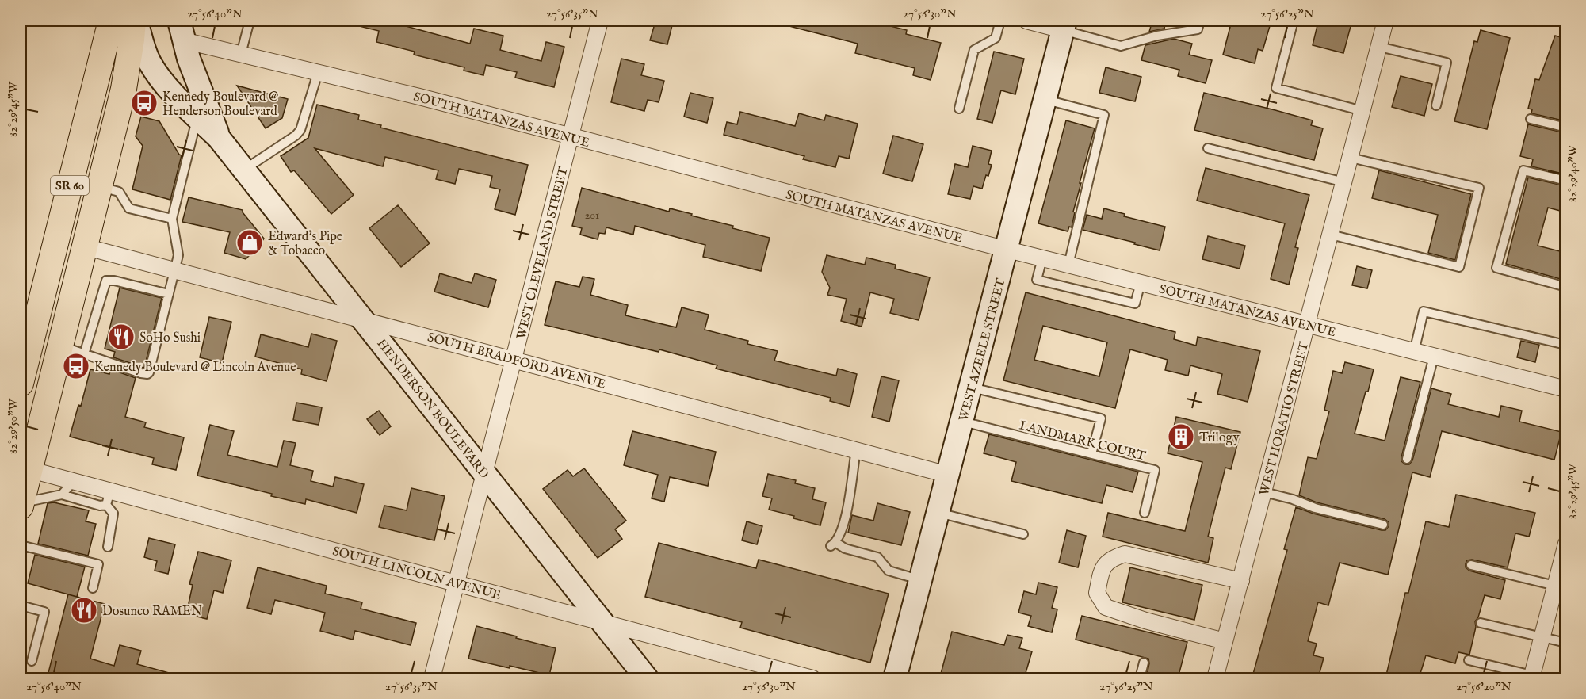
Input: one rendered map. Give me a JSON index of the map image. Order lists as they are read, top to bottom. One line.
{"streets":{"main road":["SR 60","WEST AZEELE STREET","HENDERSON BOULEVARD"],"street":["SOUTH MATANZAS AVENUE","WEST CLEVELAND STREET","SOUTH BRADFORD AVENUE","WEST HORATIO STREET","SOUTH LINCOLN AVENUE"],"lane":["LANDMARK COURT"]},"crossings":[["SOUTH MATANZAS AVENUE","WEST CLEVELAND STREET"],["SOUTH MATANZAS AVENUE","WEST AZEELE STREET"],["SOUTH MATANZAS AVENUE","HENDERSON BOULEVARD"],["SOUTH MATANZAS AVENUE","WEST HORATIO STREET"],["SR 60","SOUTH BRADFORD AVENUE"],["SR 60","HENDERSON BOULEVARD"],["SR 60","SOUTH LINCOLN AVENUE"],["WEST CLEVELAND STREET","SOUTH BRADFORD AVENUE"],["WEST CLEVELAND STREET","HENDERSON BOULEVARD"],["WEST CLEVELAND STREET","SOUTH LINCOLN AVENUE"],["WEST AZEELE STREET","SOUTH BRADFORD AVENUE"],["WEST AZEELE STREET","LANDMARK COURT"],["SOUTH BRADFORD AVENUE","HENDERSON BOULEVARD"],["HENDERSON BOULEVARD","SOUTH LINCOLN AVENUE"]],"places":{"bus stop":["Kennedy Boulevard @ Henderson Boulevard","Kennedy Boulevard @ Lincoln Avenue"],"shop":["Edward's Pipe & Tobacco"],"restaurant":["SoHo Sushi","Dosunco RAMEN"],"building":["Trilogy"]},"house_numbers":["201"],"coordinates":["27°56'40\"N","27°56'35\"N","27°56'30\"N","27°56'25\"N","82°29'45\"W","82°29'40\"W","82°29'50\"W","27°56'20\"N"]}
